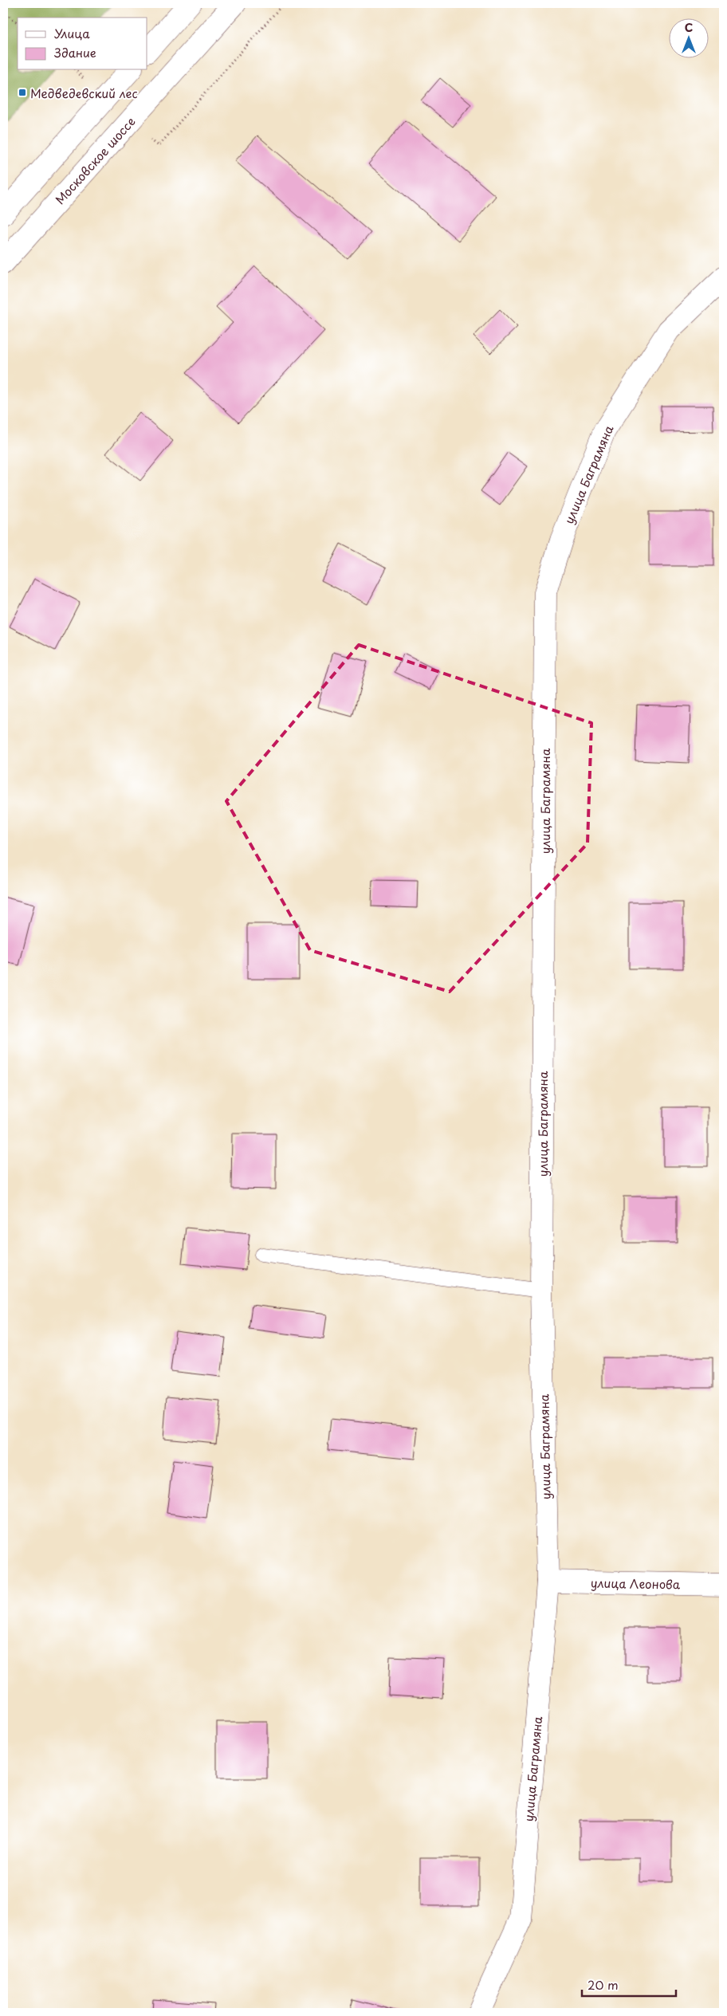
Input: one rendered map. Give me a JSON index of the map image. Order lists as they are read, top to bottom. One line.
{"streets":{"street":["Московское шоссе","улица Баграмяна","улица Леонова"]},"crossings":[["улица Баграмяна","улица Леонова"]],"places":{"transit":["Медведевский лес"]},"legend":["Улица","Здание"],"scale_bar":"20 m","north":"top"}
